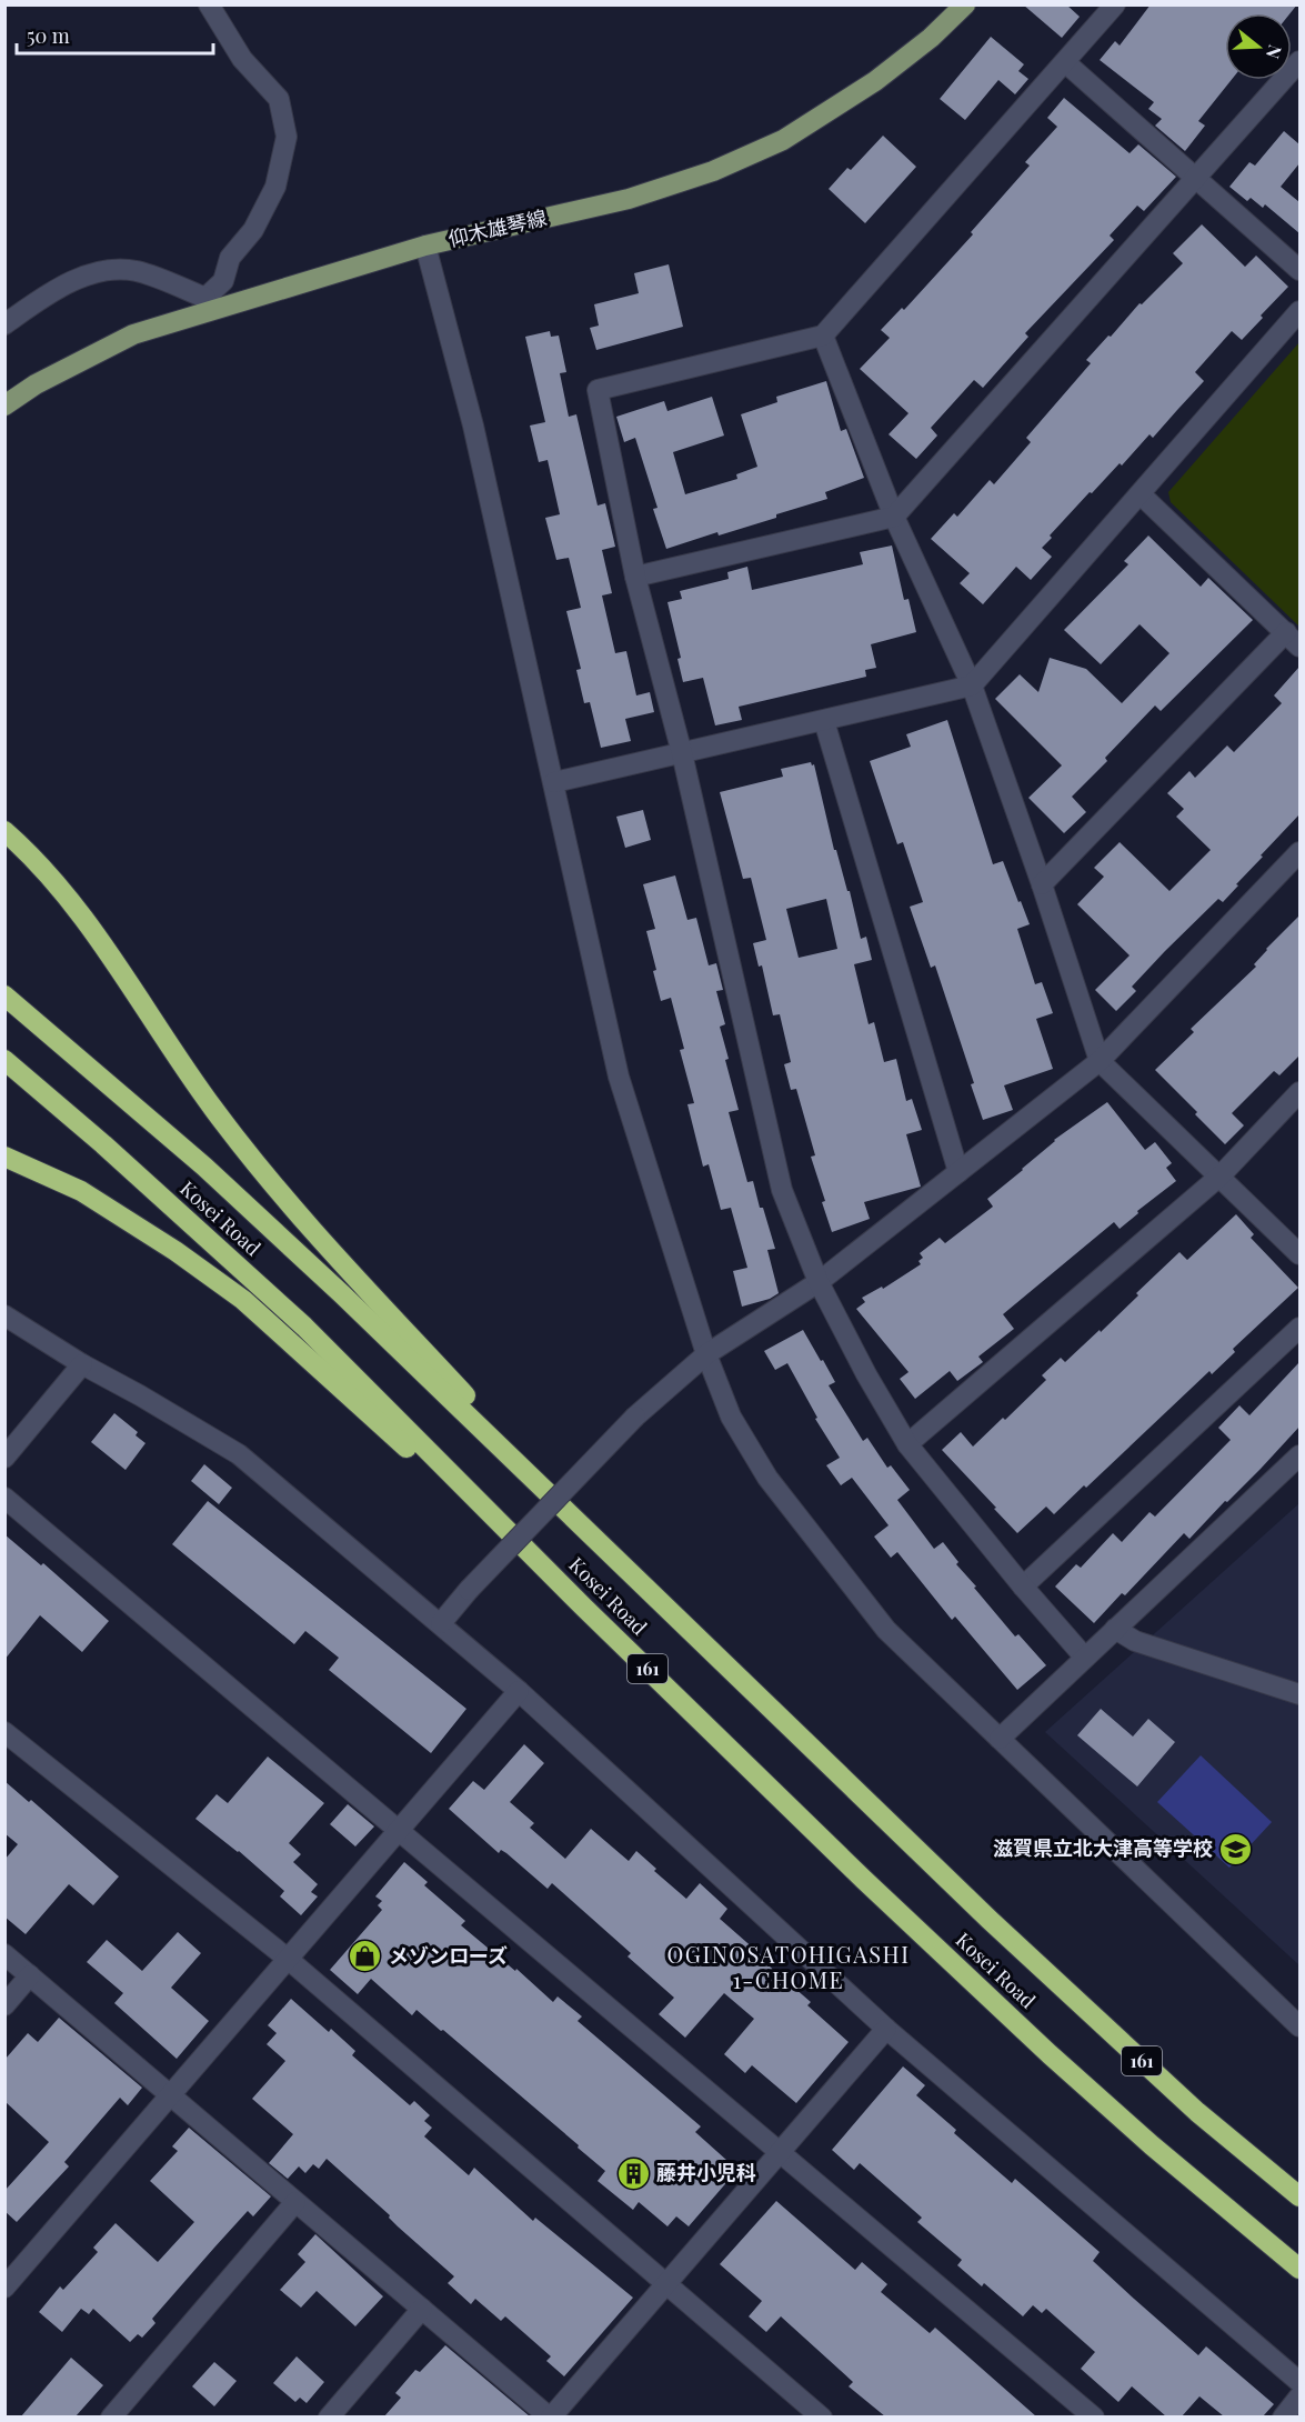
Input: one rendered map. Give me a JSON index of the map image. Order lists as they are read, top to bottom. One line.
{"streets":{"highway":["Kosei Road","161"],"main road":["仰木雄琴線"]},"districts":["OGINOSATOHIGASHI 1-CHOME"],"places":{"school or university":["滋賀県立北大津高等学校"],"shop":["メゾンローズ"],"building":["藤井小児科"]},"scale_bar":"50 m","north":"right"}
